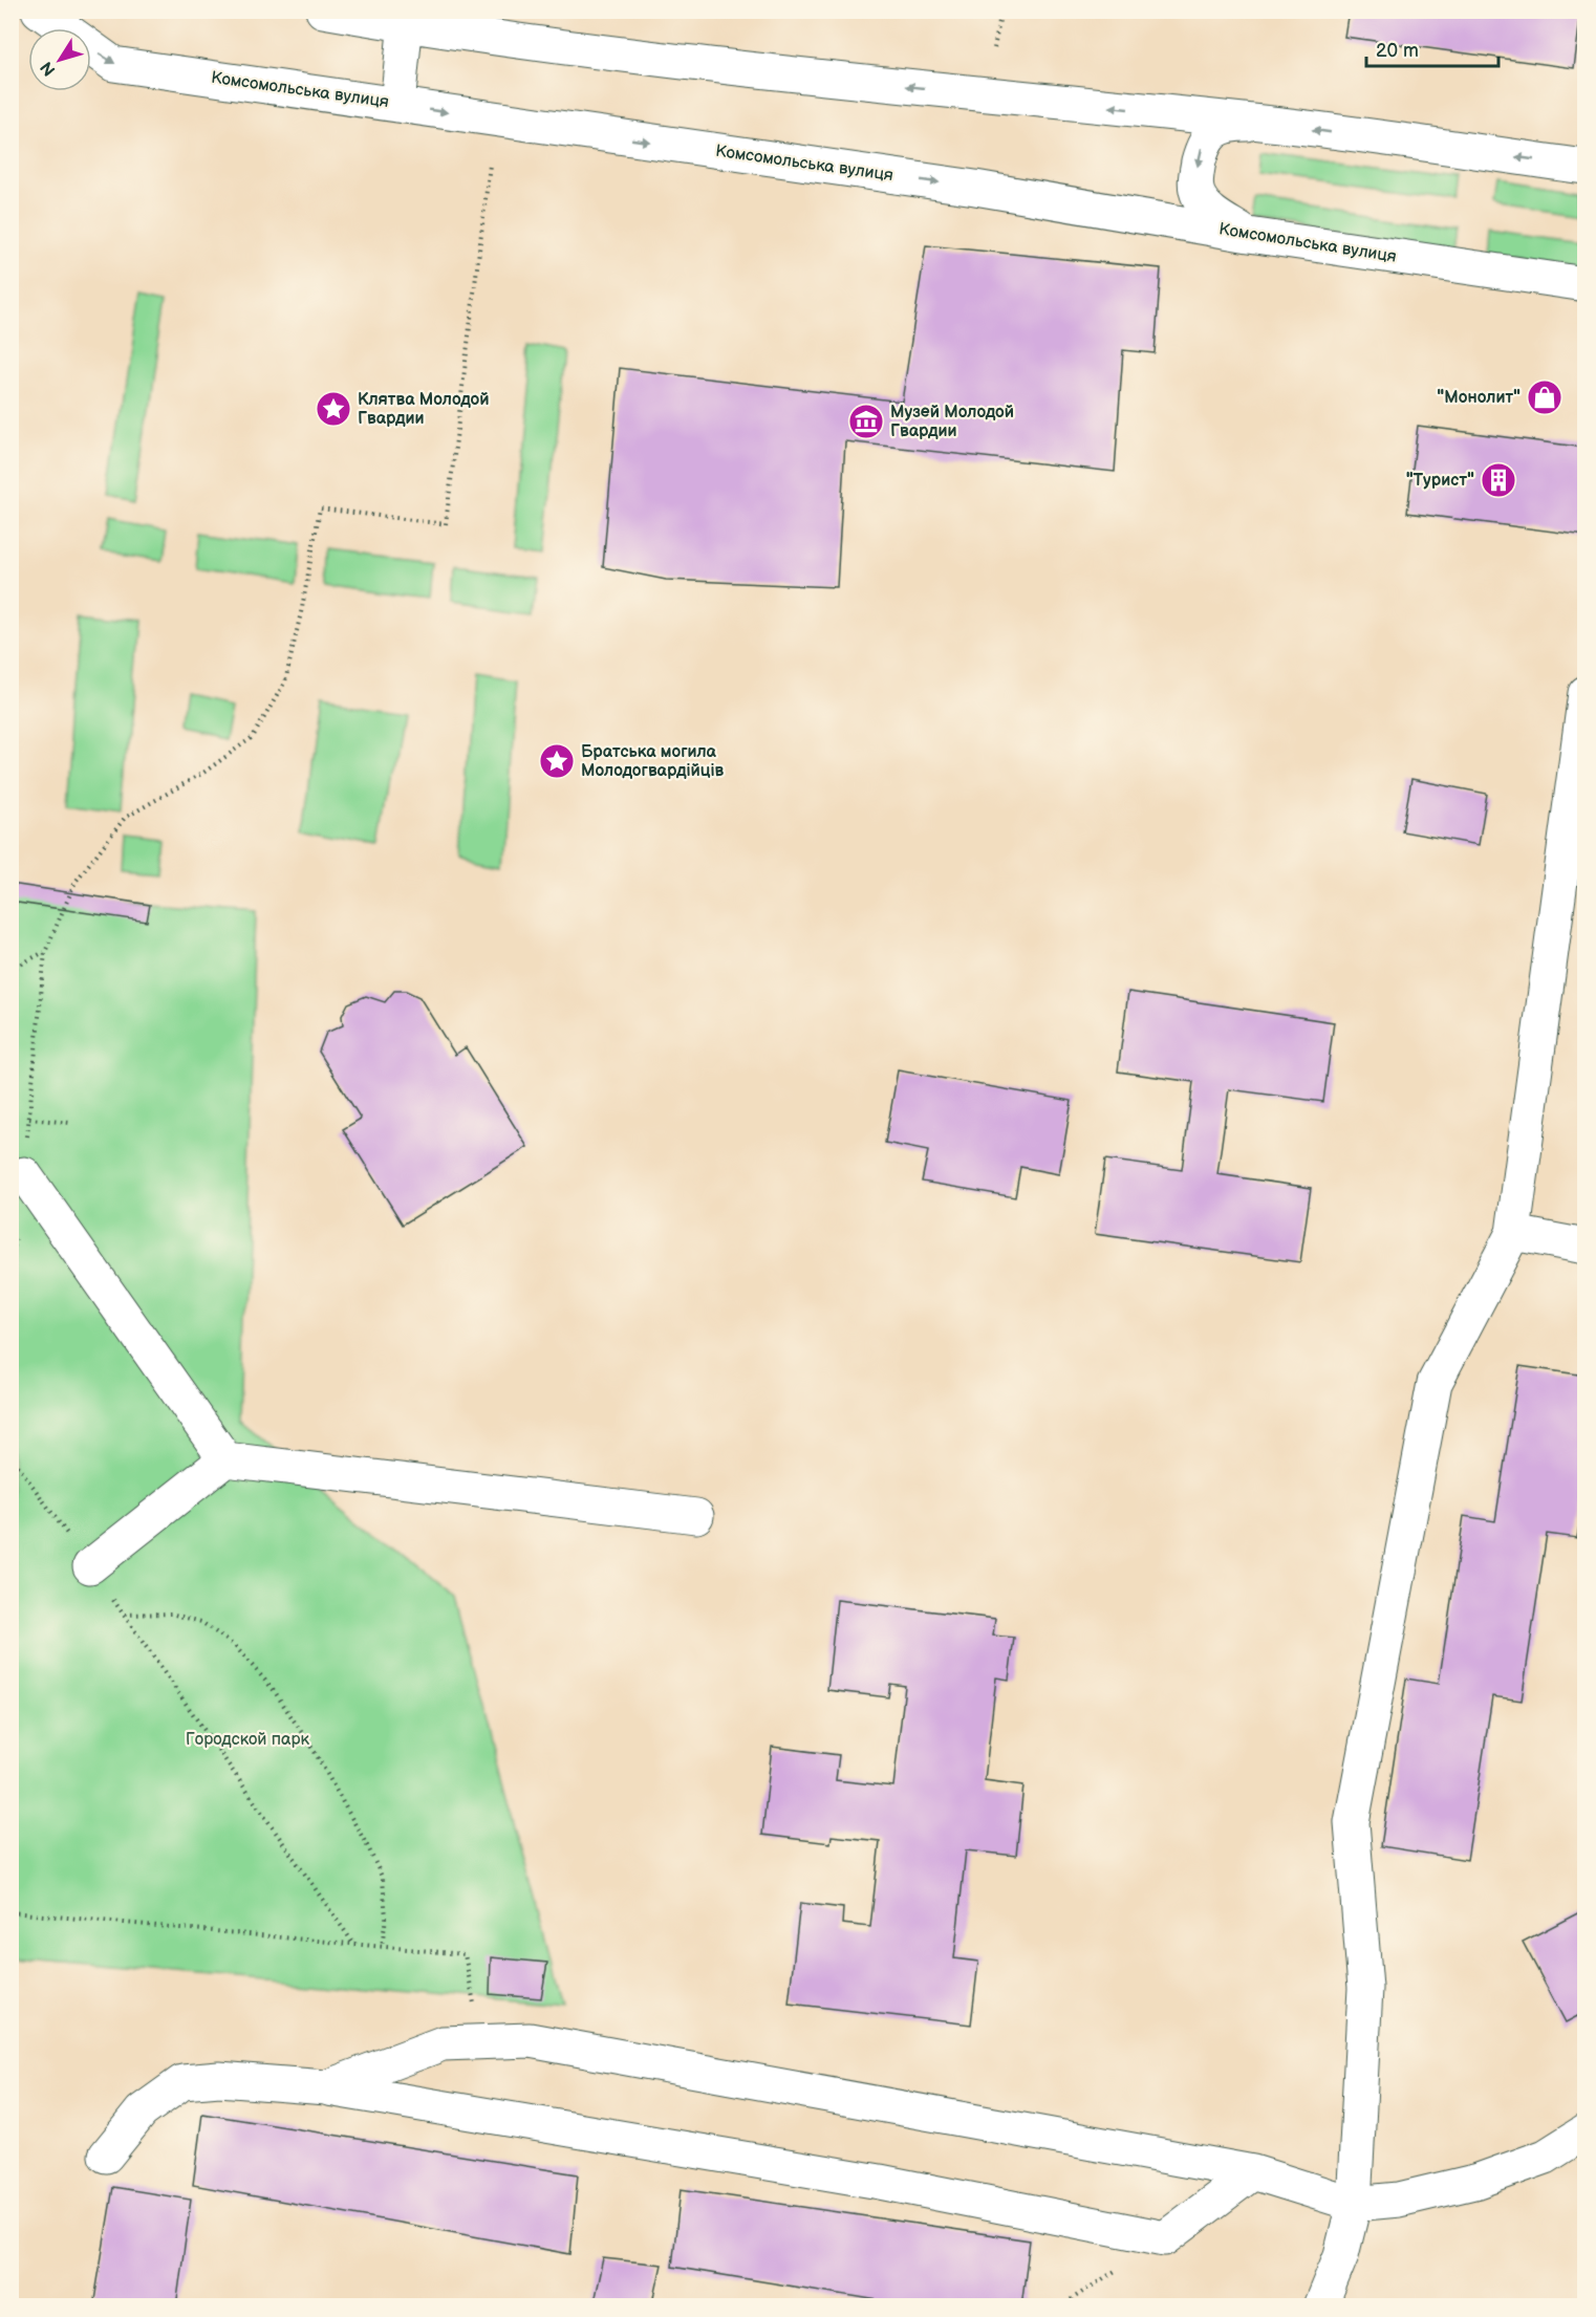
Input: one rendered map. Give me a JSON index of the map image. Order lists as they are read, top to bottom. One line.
{"streets":{"street":["Комсомольська вулиця"]},"parks":["Городской парк"],"places":{"shop":["\"Монолит\""],"place":["Клятва Молодой Гвардии","Братська могила Молодогвардійців"],"museum":["Музей Молодой Гвардии"],"building":["\"Турист\""]},"scale_bar":"20 m","north":"bottom left"}
